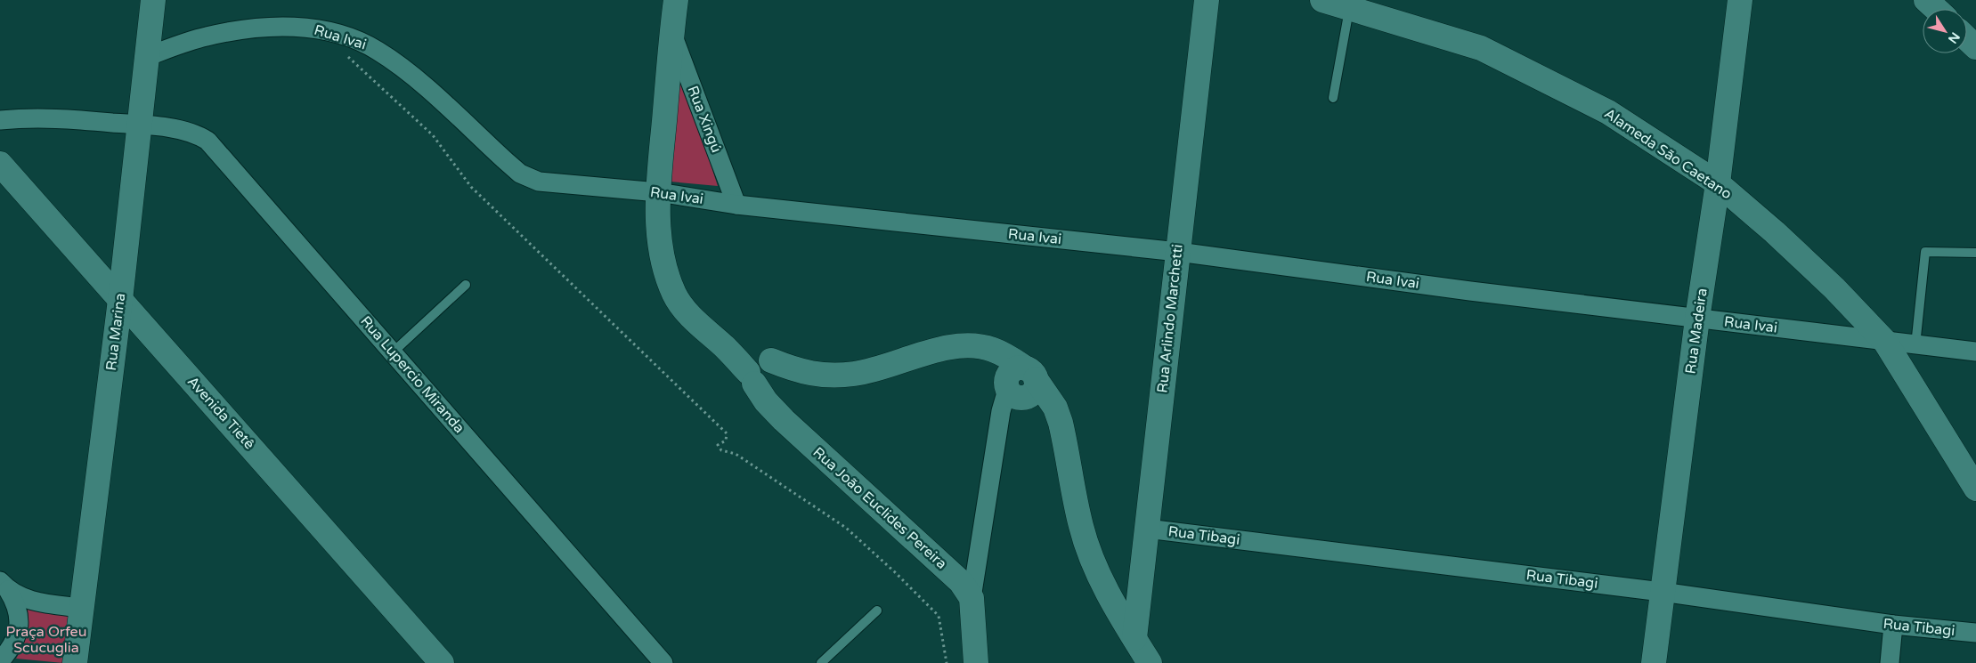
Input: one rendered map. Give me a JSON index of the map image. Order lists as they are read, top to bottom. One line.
{"streets":{"street":["Rua Ivai","Rua Xingú","Alameda São Caetano","Rua Arlindo Marchetti","Rua Madeira","Rua Marina","Rua Lupercio Miranda","Avenida Tietê","Rua João Euclides Pereira","Rua Tibagi"]},"crossings":[["Rua Ivai","Rua Xingú"],["Rua Ivai","Alameda São Caetano"],["Rua Ivai","Rua Arlindo Marchetti"],["Rua Ivai","Rua Madeira"],["Rua Ivai","Rua Marina"],["Rua Xingú","Rua João Euclides Pereira"],["Alameda São Caetano","Rua Madeira"],["Rua Arlindo Marchetti","Rua Tibagi"],["Rua Madeira","Rua Tibagi"],["Rua Marina","Rua Lupercio Miranda"],["Rua Marina","Avenida Tietê"]],"parks":["Praça Orfeu Scucuglia"],"north":"bottom right"}
